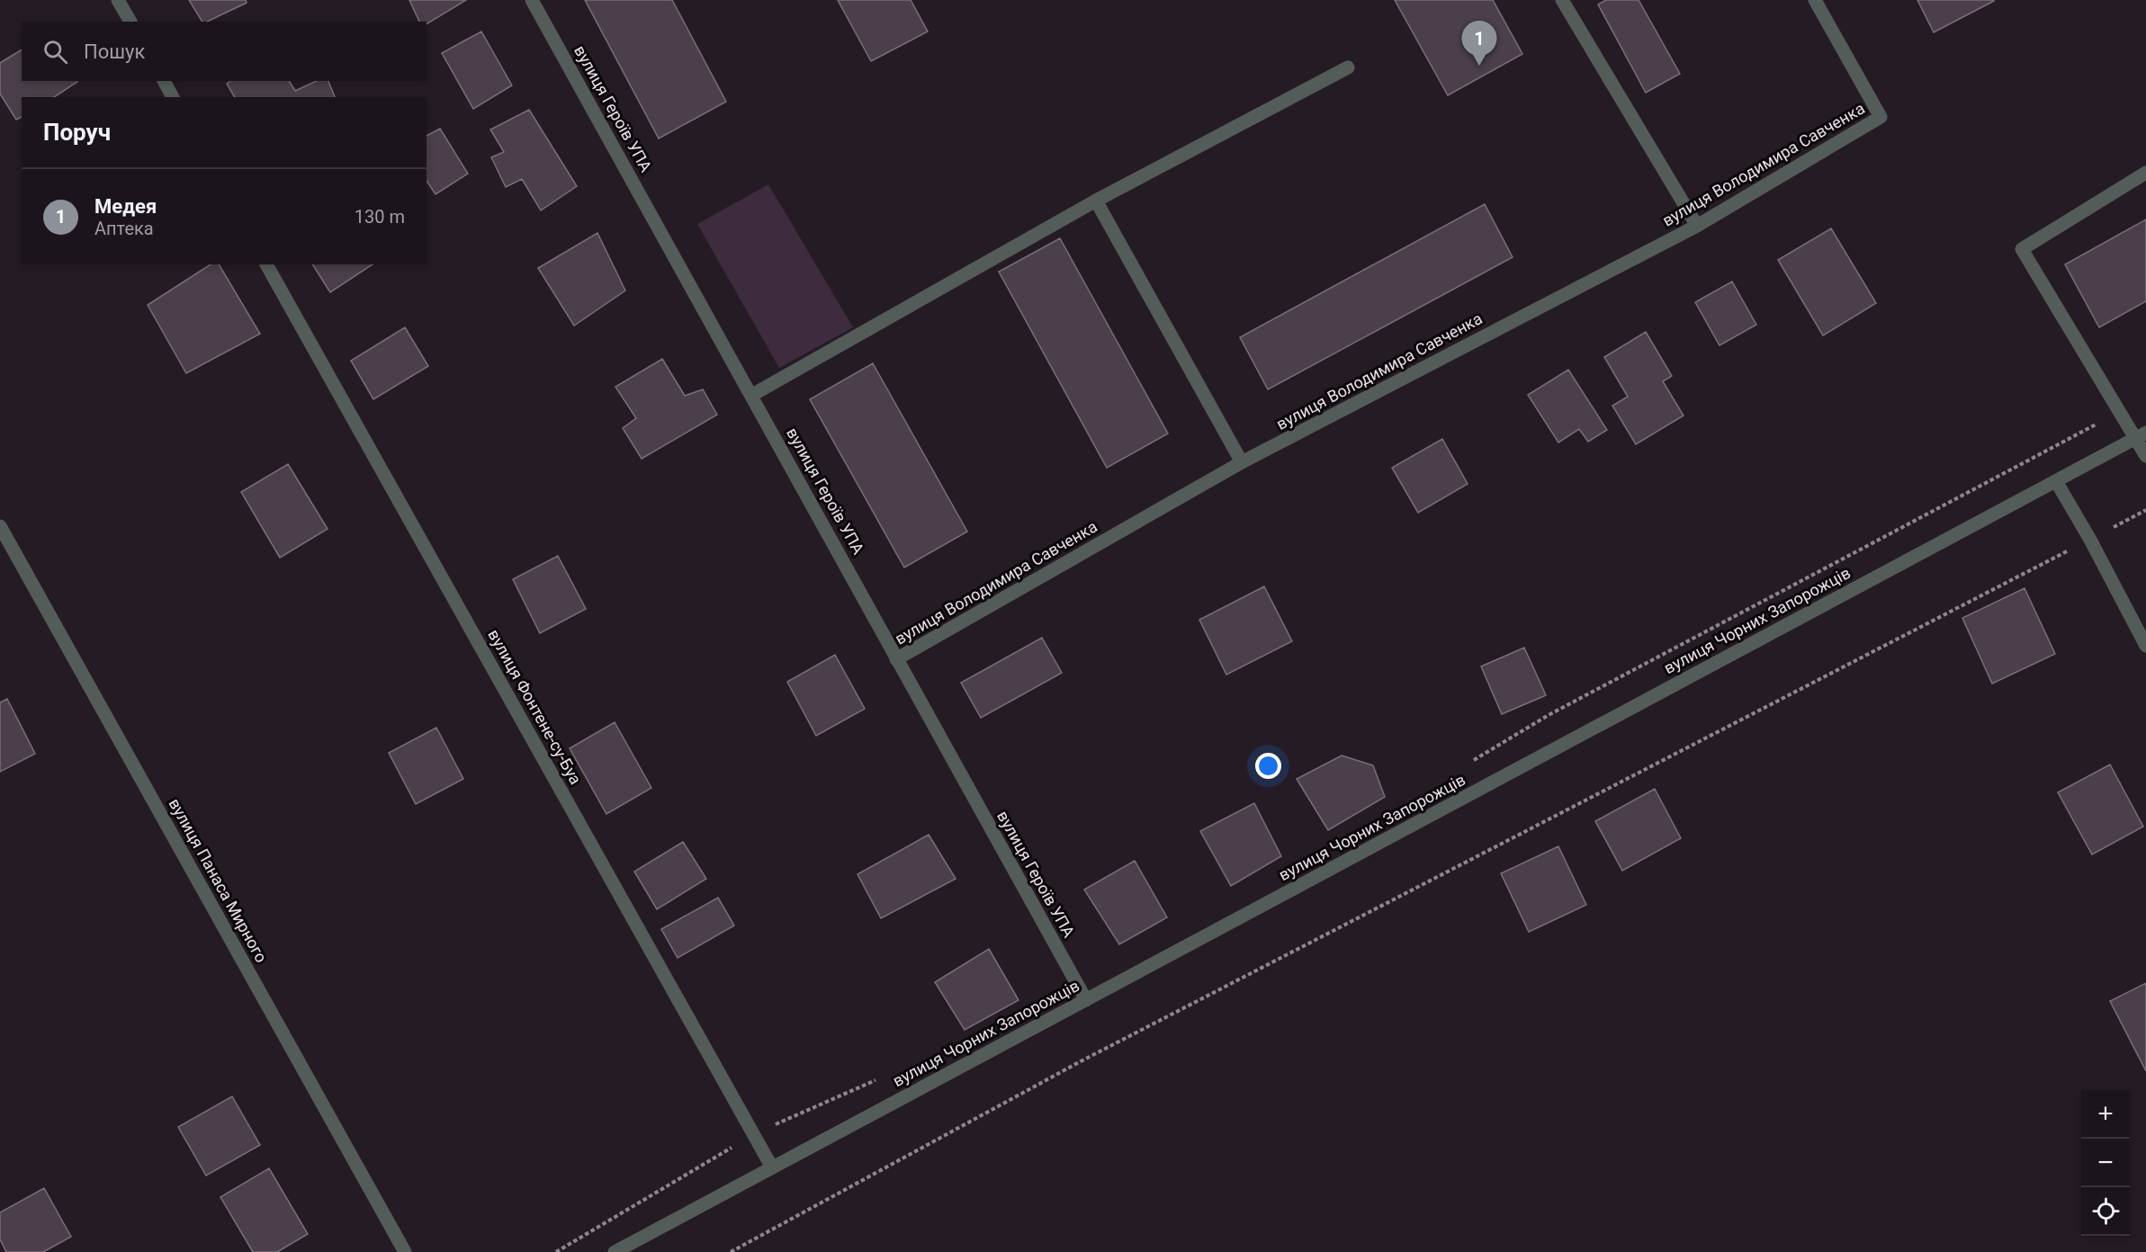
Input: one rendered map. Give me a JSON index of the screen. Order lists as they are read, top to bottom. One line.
{"streets":{"street":["вулиця Героїв УПА","вулиця Володимира Савченка","вулиця Чорних Запорожців","вулиця Фонтене-су-Буа","вулиця Панаса Мирного"]},"crossings":[["вулиця Героїв УПА","вулиця Володимира Савченка"],["вулиця Героїв УПА","вулиця Чорних Запорожців"],["вулиця Чорних Запорожців","вулиця Фонтене-су-Буа"]],"page":{"pins":"1","search":"Пошук","heading":"Поруч","list":[{"mark":"1","name":"Медея","note":"Аптека","value":"130 m"}],"map_buttons":["+","−"]}}
